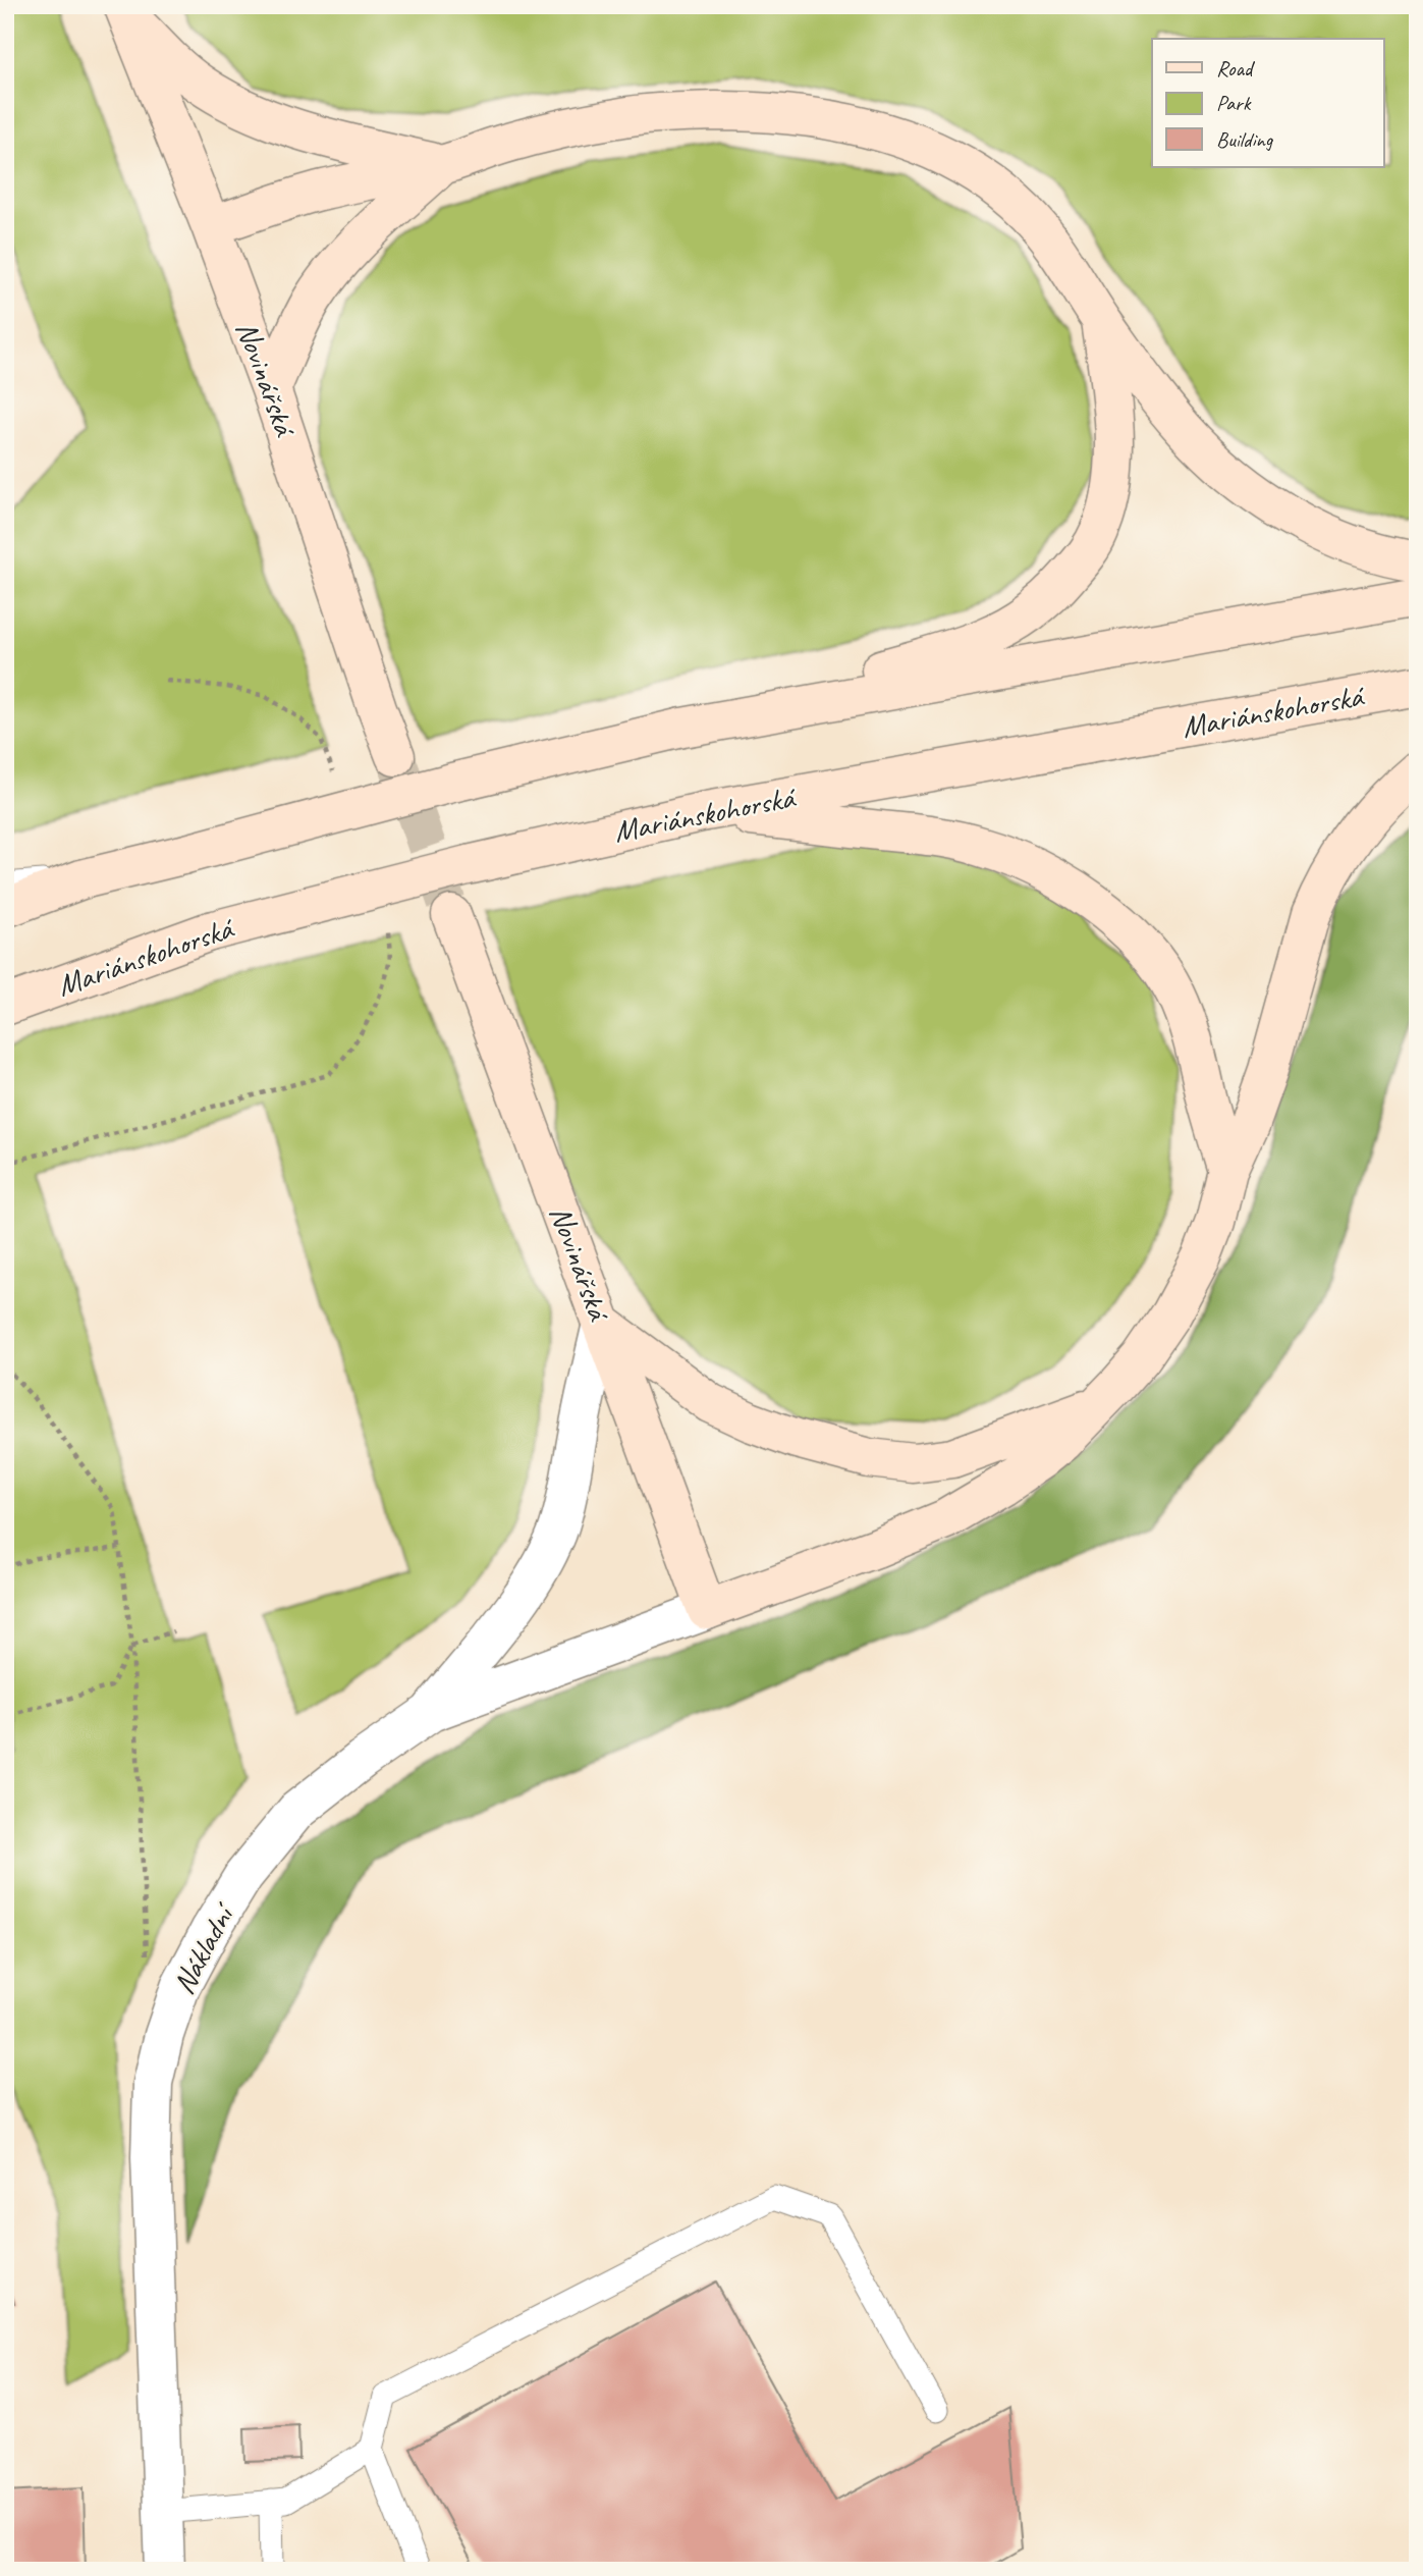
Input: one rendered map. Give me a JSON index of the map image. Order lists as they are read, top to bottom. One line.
{"streets":{"main road":["Novinářská","Mariánskohorská"],"street":["Nákladní"]},"crossings":[["Novinářská","Nákladní"]],"legend":["Road","Park","Building"]}
